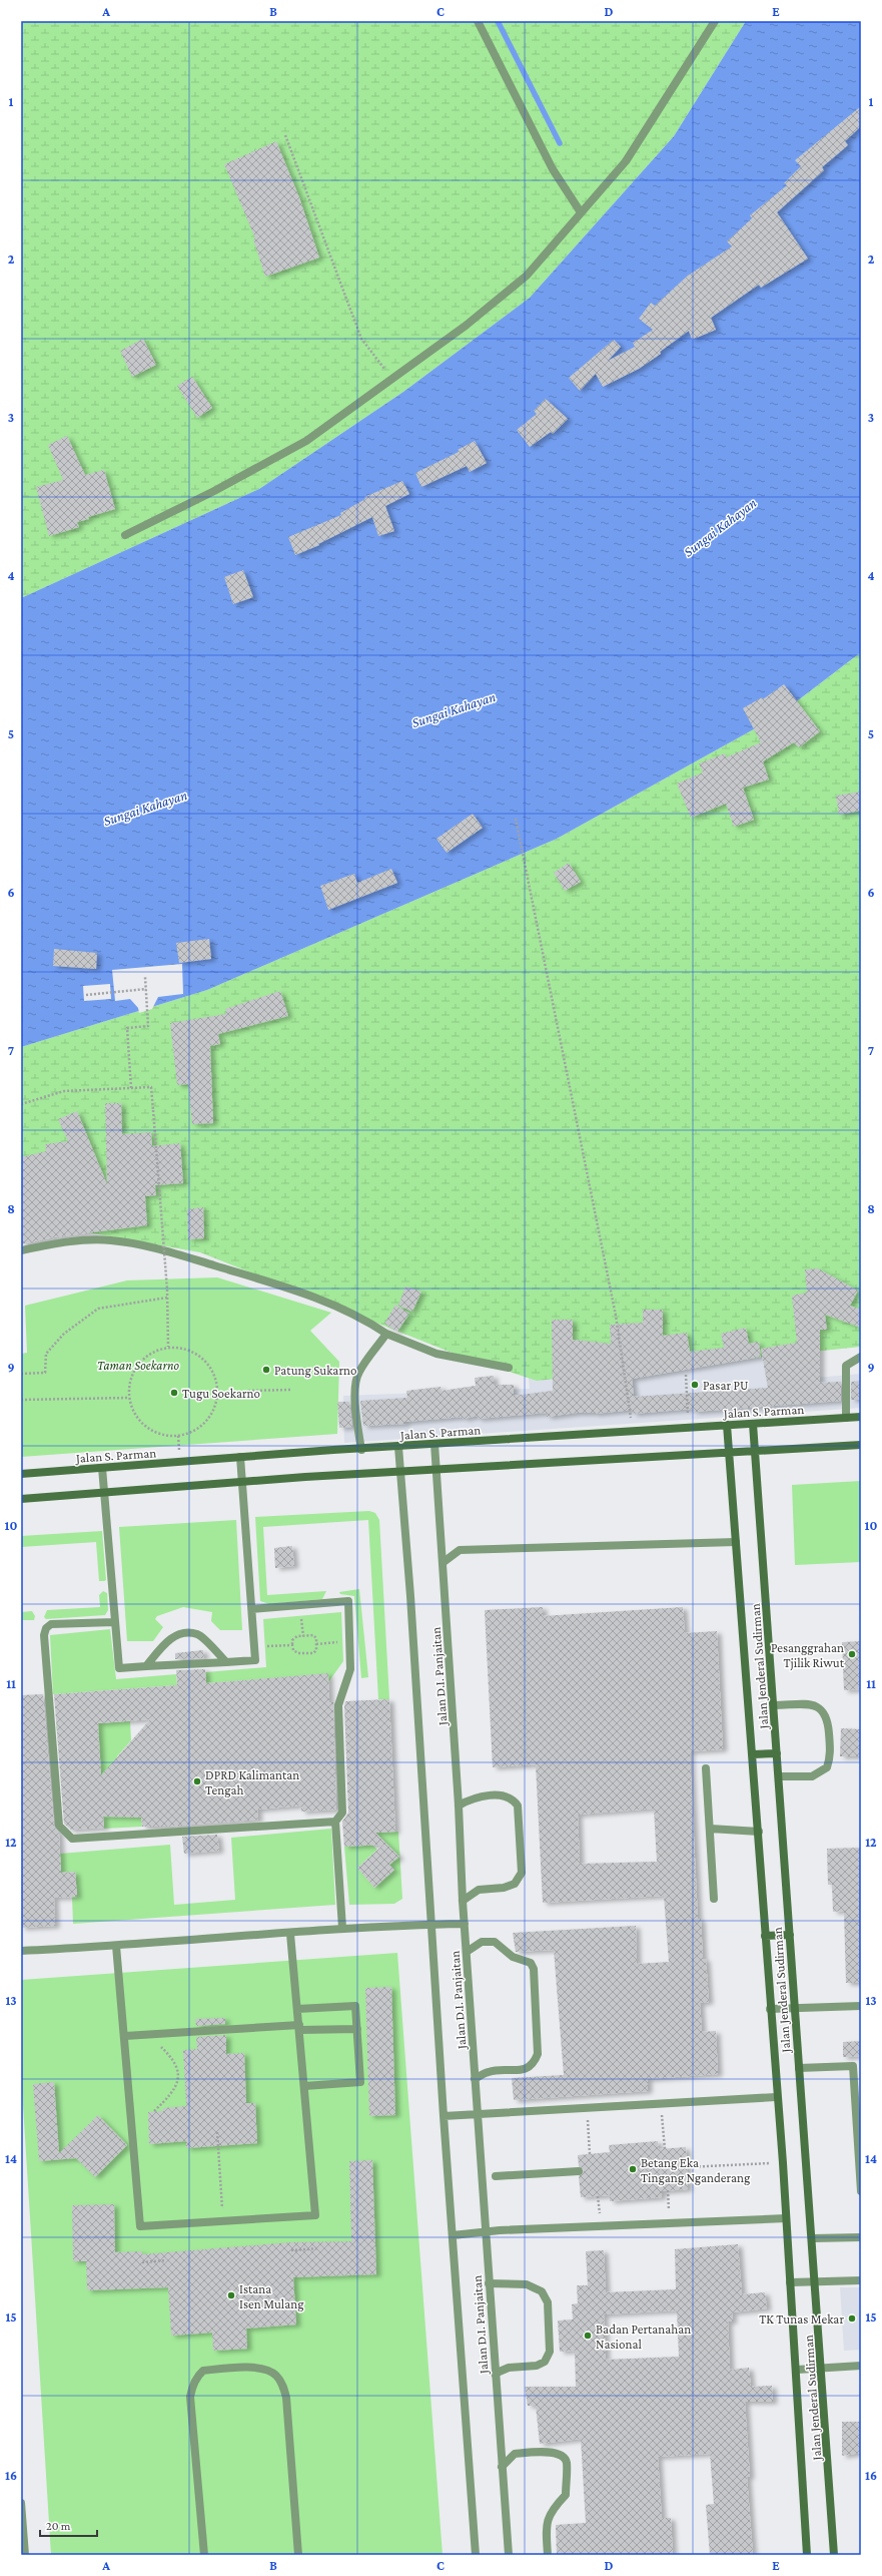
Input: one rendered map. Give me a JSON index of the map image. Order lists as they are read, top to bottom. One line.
{"streets":{"main road":["Jalan S. Parman","Jalan Jenderal Sudirman"],"street":["Jalan D.I. Panjaitan"]},"crossings":[["Jalan S. Parman","Jalan Jenderal Sudirman"],["Jalan S. Parman","Jalan D.I. Panjaitan"]],"water":["Sungai Kahayan"],"parks":["Taman Soekarno"],"places":["Patung Sukarno","Pasar PU","Tugu Soekarno","Pesanggrahan Tjilik Riwut","DPRD Kalimantan Tengah","Betang Eka Tingang Nganderang","Istana Isen Mulang","TK Tunas Mekar","Badan Pertanahan Nasional"],"scale_bar":"20 m","grid":{"columns":["A","B","C","D","E"],"rows":["1","2","3","4","5","6","7","8","9","10","11","12","13","14","15","16"]}}
